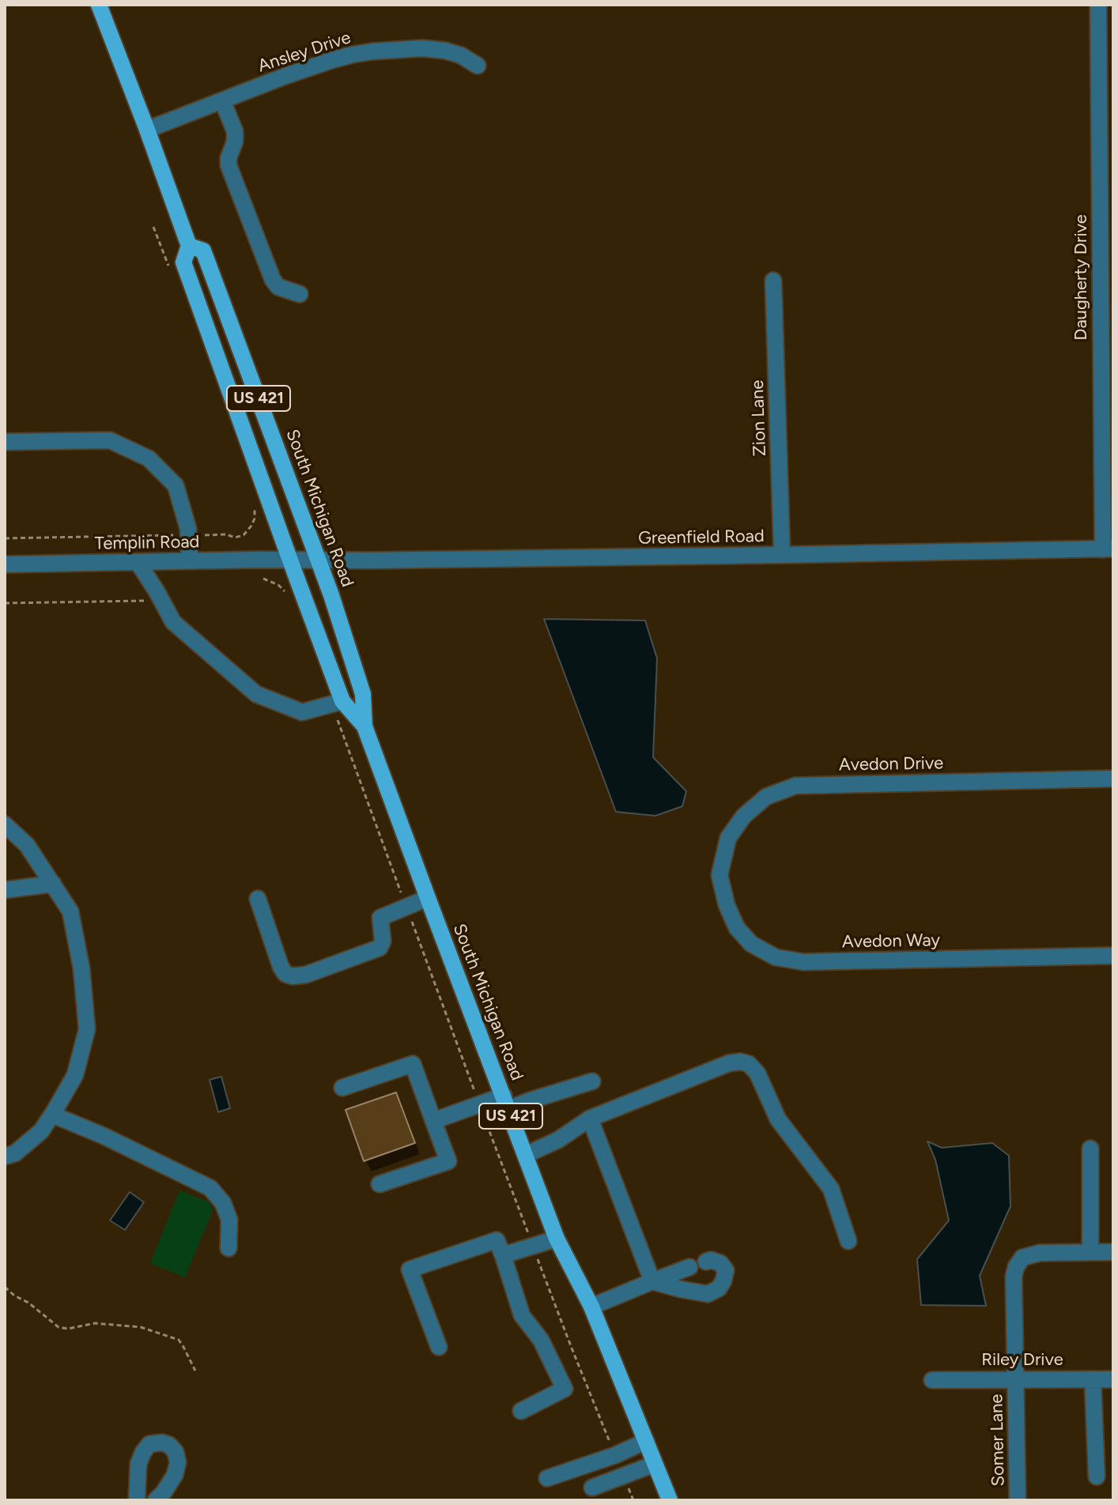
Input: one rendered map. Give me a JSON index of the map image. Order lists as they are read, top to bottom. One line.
{"streets":{"main road":["US 421","South Michigan Road"],"street":["Ansley Drive","Daugherty Drive","Zion Lane","Greenfield Road","Templin Road","Avedon Drive","Avedon Way","Riley Drive","Somer Lane"]},"crossings":[["Ansley Drive","South Michigan Road"],["Daugherty Drive","Greenfield Road"],["Zion Lane","Greenfield Road"],["South Michigan Road","Greenfield Road"],["South Michigan Road","Templin Road"],["Greenfield Road","Templin Road"],["Avedon Drive","Avedon Way"],["Riley Drive","Somer Lane"]]}
